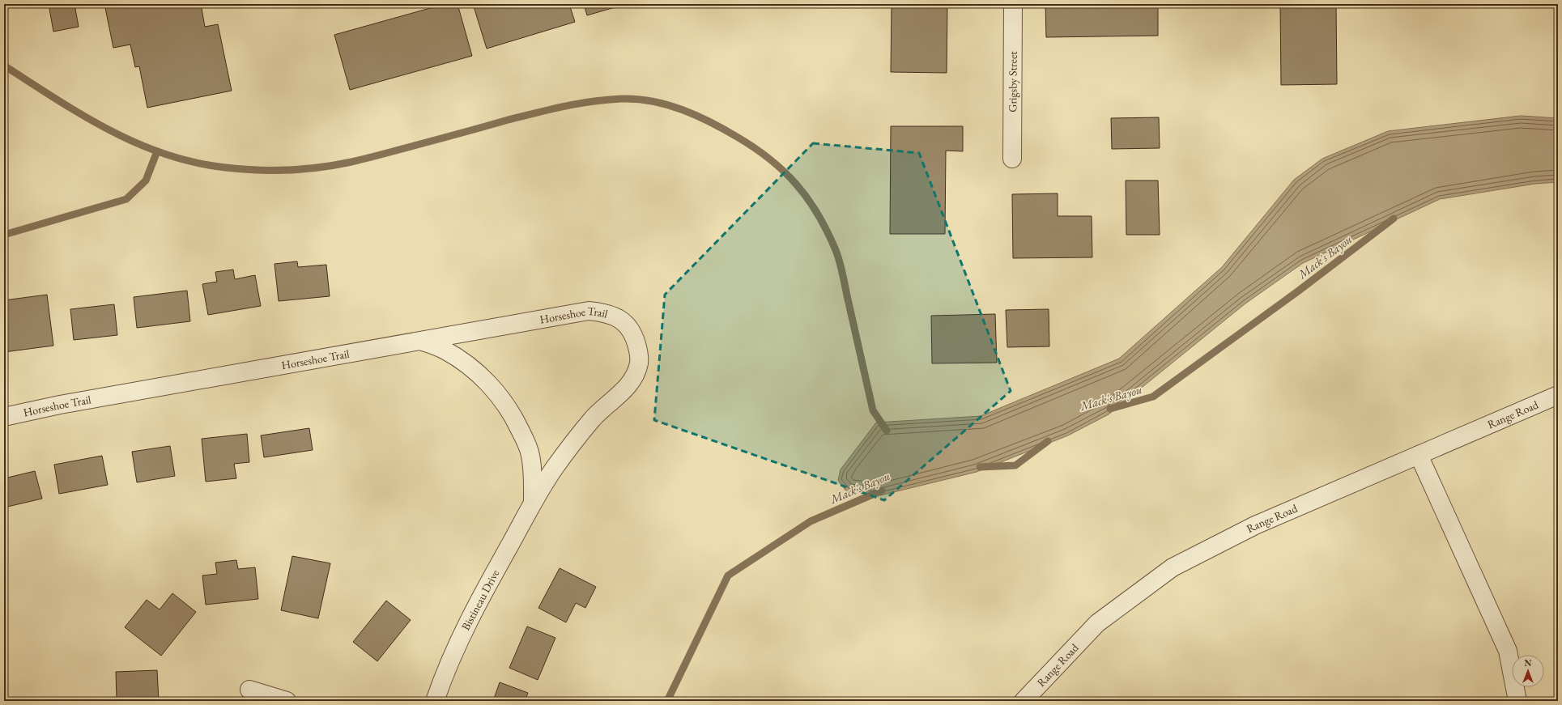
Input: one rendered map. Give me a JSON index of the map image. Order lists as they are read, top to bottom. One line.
{"streets":{"street":["Grigsby Street","Horseshoe Trail","Range Road","Bistineau Drive"]},"crossings":[["Horseshoe Trail","Bistineau Drive"]],"water":["Mack's Bayou"],"north":"top"}
